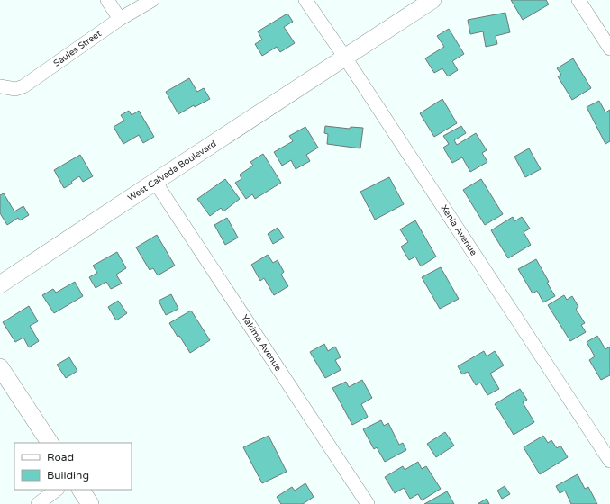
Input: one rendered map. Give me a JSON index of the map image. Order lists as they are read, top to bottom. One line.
{"streets":{"main road":["West Calvada Boulevard"],"street":["Saules Street","Xenia Avenue","Yakima Avenue"]},"crossings":[["West Calvada Boulevard","Xenia Avenue"],["West Calvada Boulevard","Yakima Avenue"]],"legend":["Road","Building"]}
